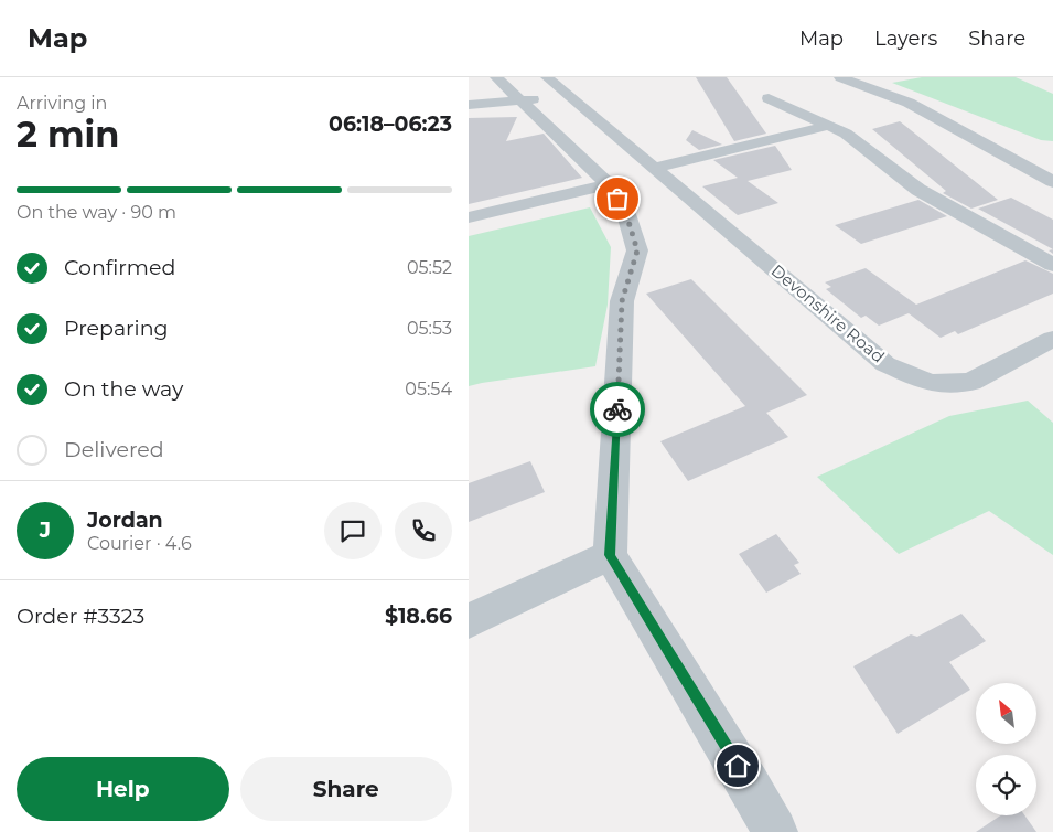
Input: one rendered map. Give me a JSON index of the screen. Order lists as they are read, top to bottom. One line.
{"streets":{"street":["Devonshire Road"]},"north":"top left","page":{"header":"Map","nav":["Map","Layers","Share"],"heading":["2 min","Arriving in","06:18–06:23"],"panel":["Jordan","Courier · 4.6","Order #3323","$18.66"],"bar":"On the way · 90 m","list":[["Confirmed","05:52"],["Preparing","05:53"],["On the way","05:54"],"Delivered"],"round":"J","buttons":["Help","Share"]}}
